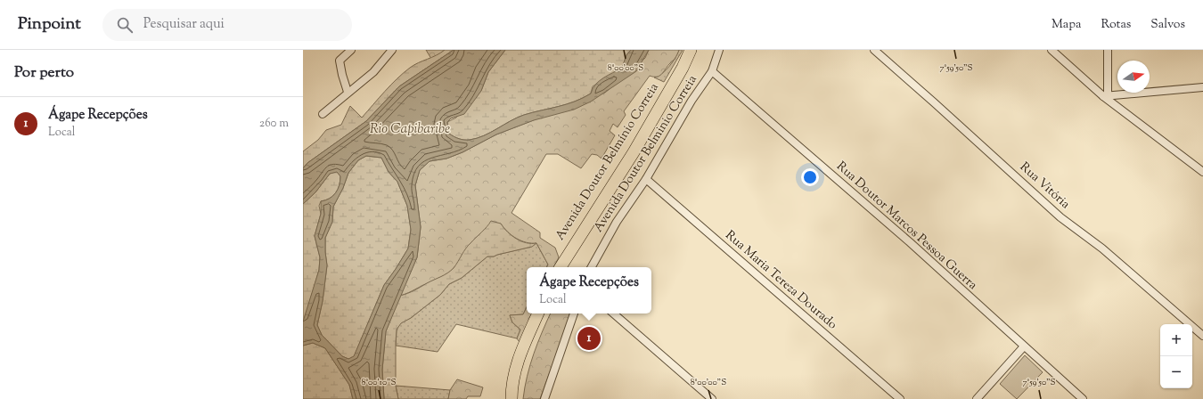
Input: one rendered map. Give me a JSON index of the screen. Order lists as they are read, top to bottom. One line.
{"streets":{"main road":["Avenida Doutor Belmínio Correia"],"street":["Avenida Doutor Belminio Correia","Rua Vitória","Rua Doutor Marcos Pessoa Guerra","Rua Maria Tereza Dourado"]},"crossings":[["Avenida Doutor Belminio Correia","Rua Doutor Marcos Pessoa Guerra"],["Avenida Doutor Belminio Correia","Rua Maria Tereza Dourado"]],"water":["Rio Capibaribe"],"north":"right","page":{"header":"Pinpoint","search":"Pesquisar aqui","nav":["Mapa","Rotas","Salvos"],"heading":"Por perto","list":[{"mark":"1","name":"Ágape Recepções","note":"Local","value":"260 m"}],"popup":["Ágape Recepções","Local"],"map_buttons":["+","−"],"pins":"1"},"coordinates":["8°00'00\"S","7°59'50\"S","8°00'10\"S"]}
